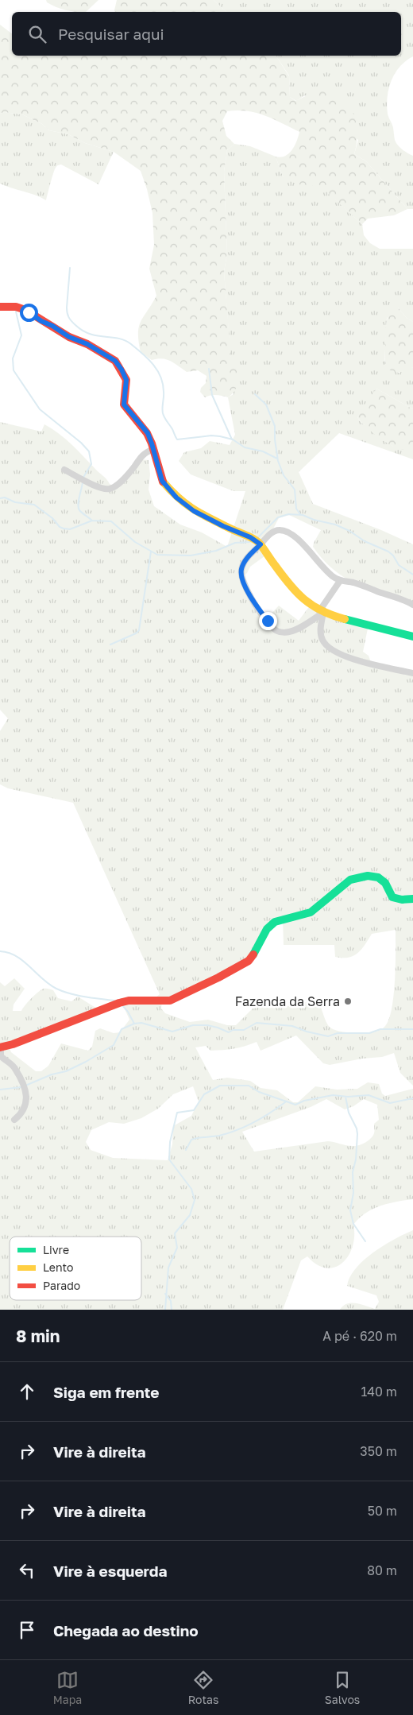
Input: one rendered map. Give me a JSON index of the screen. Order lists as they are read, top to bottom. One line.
{"places":["Fazenda da Serra"],"legend":["Livre","Lento","Parado"],"page":{"search":"Pesquisar aqui","heading":["8 min","A pé · 620 m"],"list":[["Siga em frente","140 m"],["Vire à direita","350 m"],["Vire à direita","50 m"],["Vire à esquerda","80 m"],"Chegada ao destino"],"nav":["Mapa","Rotas","Salvos"]}}
